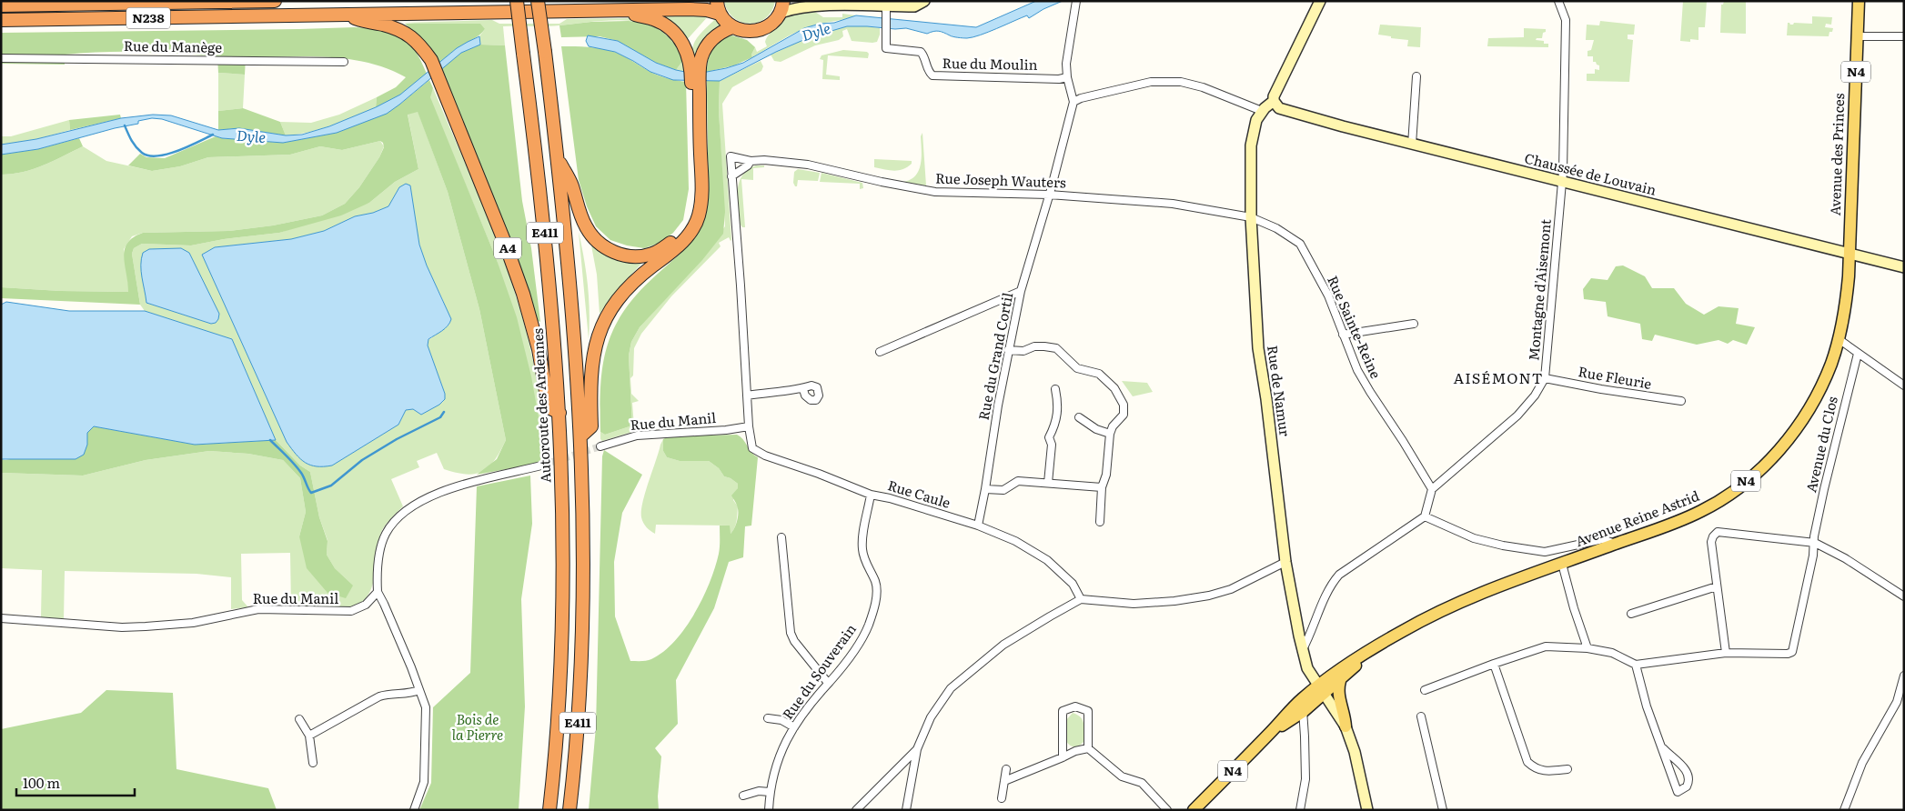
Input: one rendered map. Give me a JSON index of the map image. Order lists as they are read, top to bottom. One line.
{"streets":{"highway":["N238","E411","A4","Autoroute des Ardennes"],"main road":["N4","Avenue des Princes","Chaussée de Louvain","Rue de Namur","Avenue Reine Astrid"],"street":["Rue du Manège","Rue du Moulin","Rue Joseph Wauters","Montagne d'Aisemont","Rue Sainte-Reine","Rue du Grand Cortil","Rue Fleurie","Rue du Manil","Avenue du Clos","Rue Caule","Rue du Souverain"]},"crossings":[["N238","A4"],["N4","Rue de Namur"],["N4","Avenue Reine Astrid"],["Avenue des Princes","Chaussée de Louvain"],["Avenue des Princes","Avenue Reine Astrid"],["Chaussée de Louvain","Montagne d'Aisemont"],["Chaussée de Louvain","Rue de Namur"],["Chaussée de Louvain","Avenue Reine Astrid"],["Rue Joseph Wauters","Rue Sainte-Reine"],["Rue Joseph Wauters","Rue du Grand Cortil"],["Rue Joseph Wauters","Rue de Namur"],["Rue Joseph Wauters","Rue du Manil"],["Rue Joseph Wauters","Rue Caule"],["A4","Autoroute des Ardennes"],["Montagne d'Aisemont","Rue Sainte-Reine"],["Montagne d'Aisemont","Rue Fleurie"],["Rue Sainte-Reine","Rue de Namur"],["Rue du Grand Cortil","Rue Caule"],["Rue de Namur","Avenue Reine Astrid"],["Rue du Manil","Rue Caule"],["Rue Caule","Rue du Souverain"]],"districts":["AISÉMONT"],"water":["Dyle"],"parks":["Bois de la Pierre"],"scale_bar":"100 m"}
